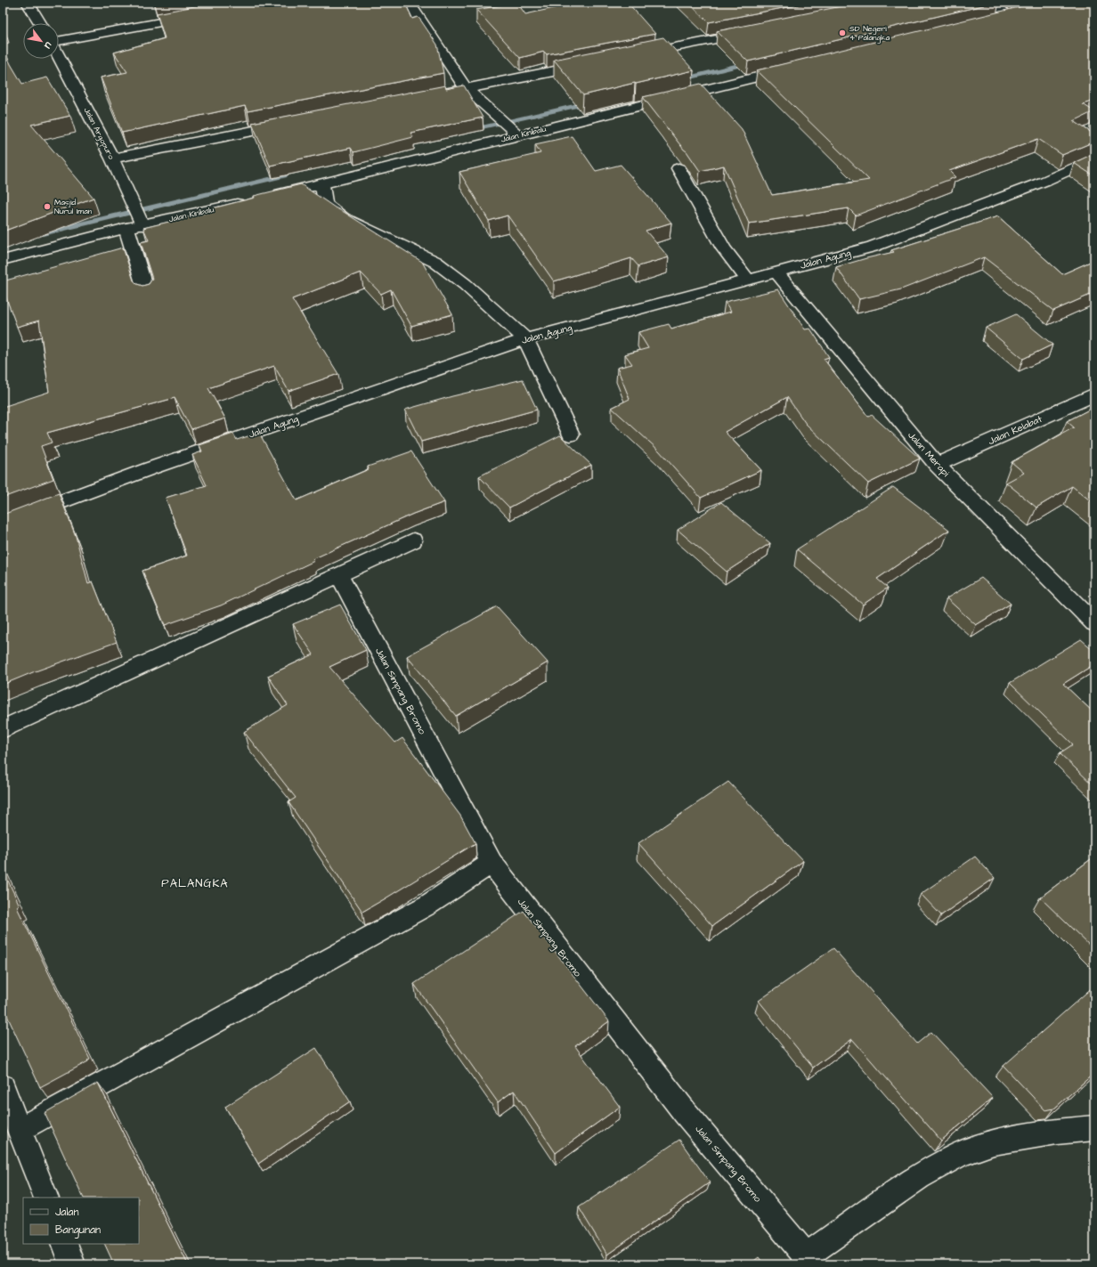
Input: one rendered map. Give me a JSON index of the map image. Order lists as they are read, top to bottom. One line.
{"streets":{"street":["Jalan Argopuro","Jalan Kinibalu","Jalan Agung","Jalan Kelabat","Jalan Merapi","Jalan Simpang Bromo"]},"crossings":[["Jalan Argopuro","Jalan Kinibalu"],["Jalan Agung","Jalan Merapi"],["Jalan Kelabat","Jalan Merapi"]],"districts":["PALANGKA"],"places":["SD Negeri 4 Palangka","Masjid Nurul Iman"],"legend":["Jalan","Bangunan"],"north":"bottom right"}
